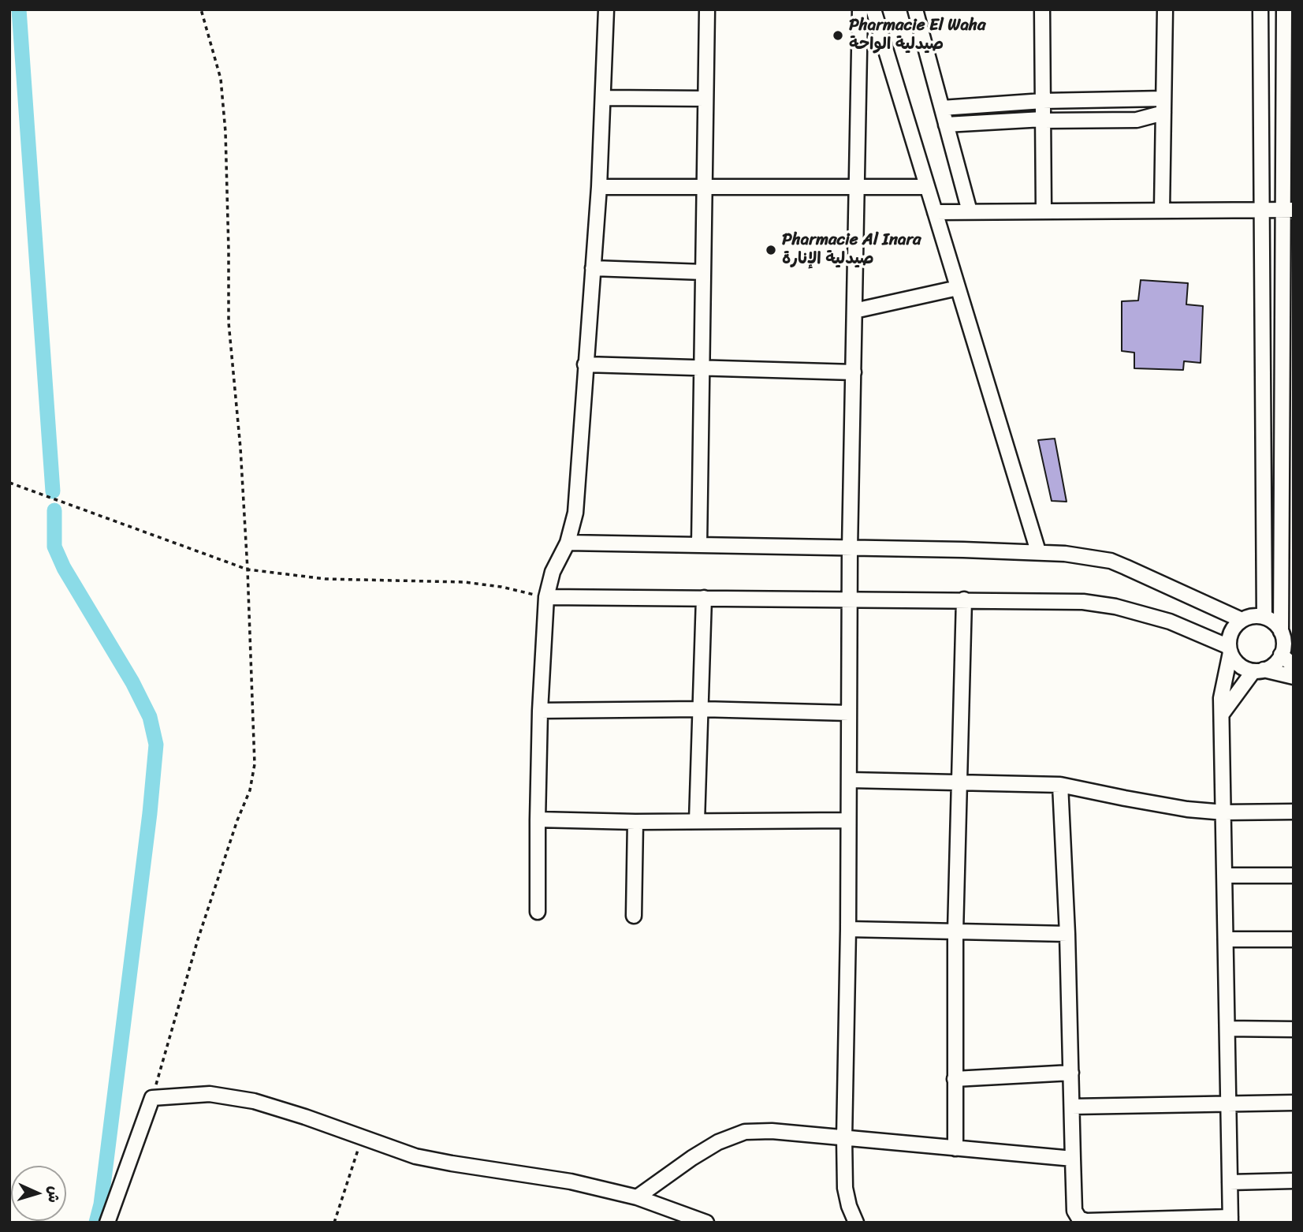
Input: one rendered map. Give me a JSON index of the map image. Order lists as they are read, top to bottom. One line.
{"places":["Pharmacie El Waha صيدلية الواحة","Pharmacie Al Inara صيدلية الإنارة"],"north":"right"}
